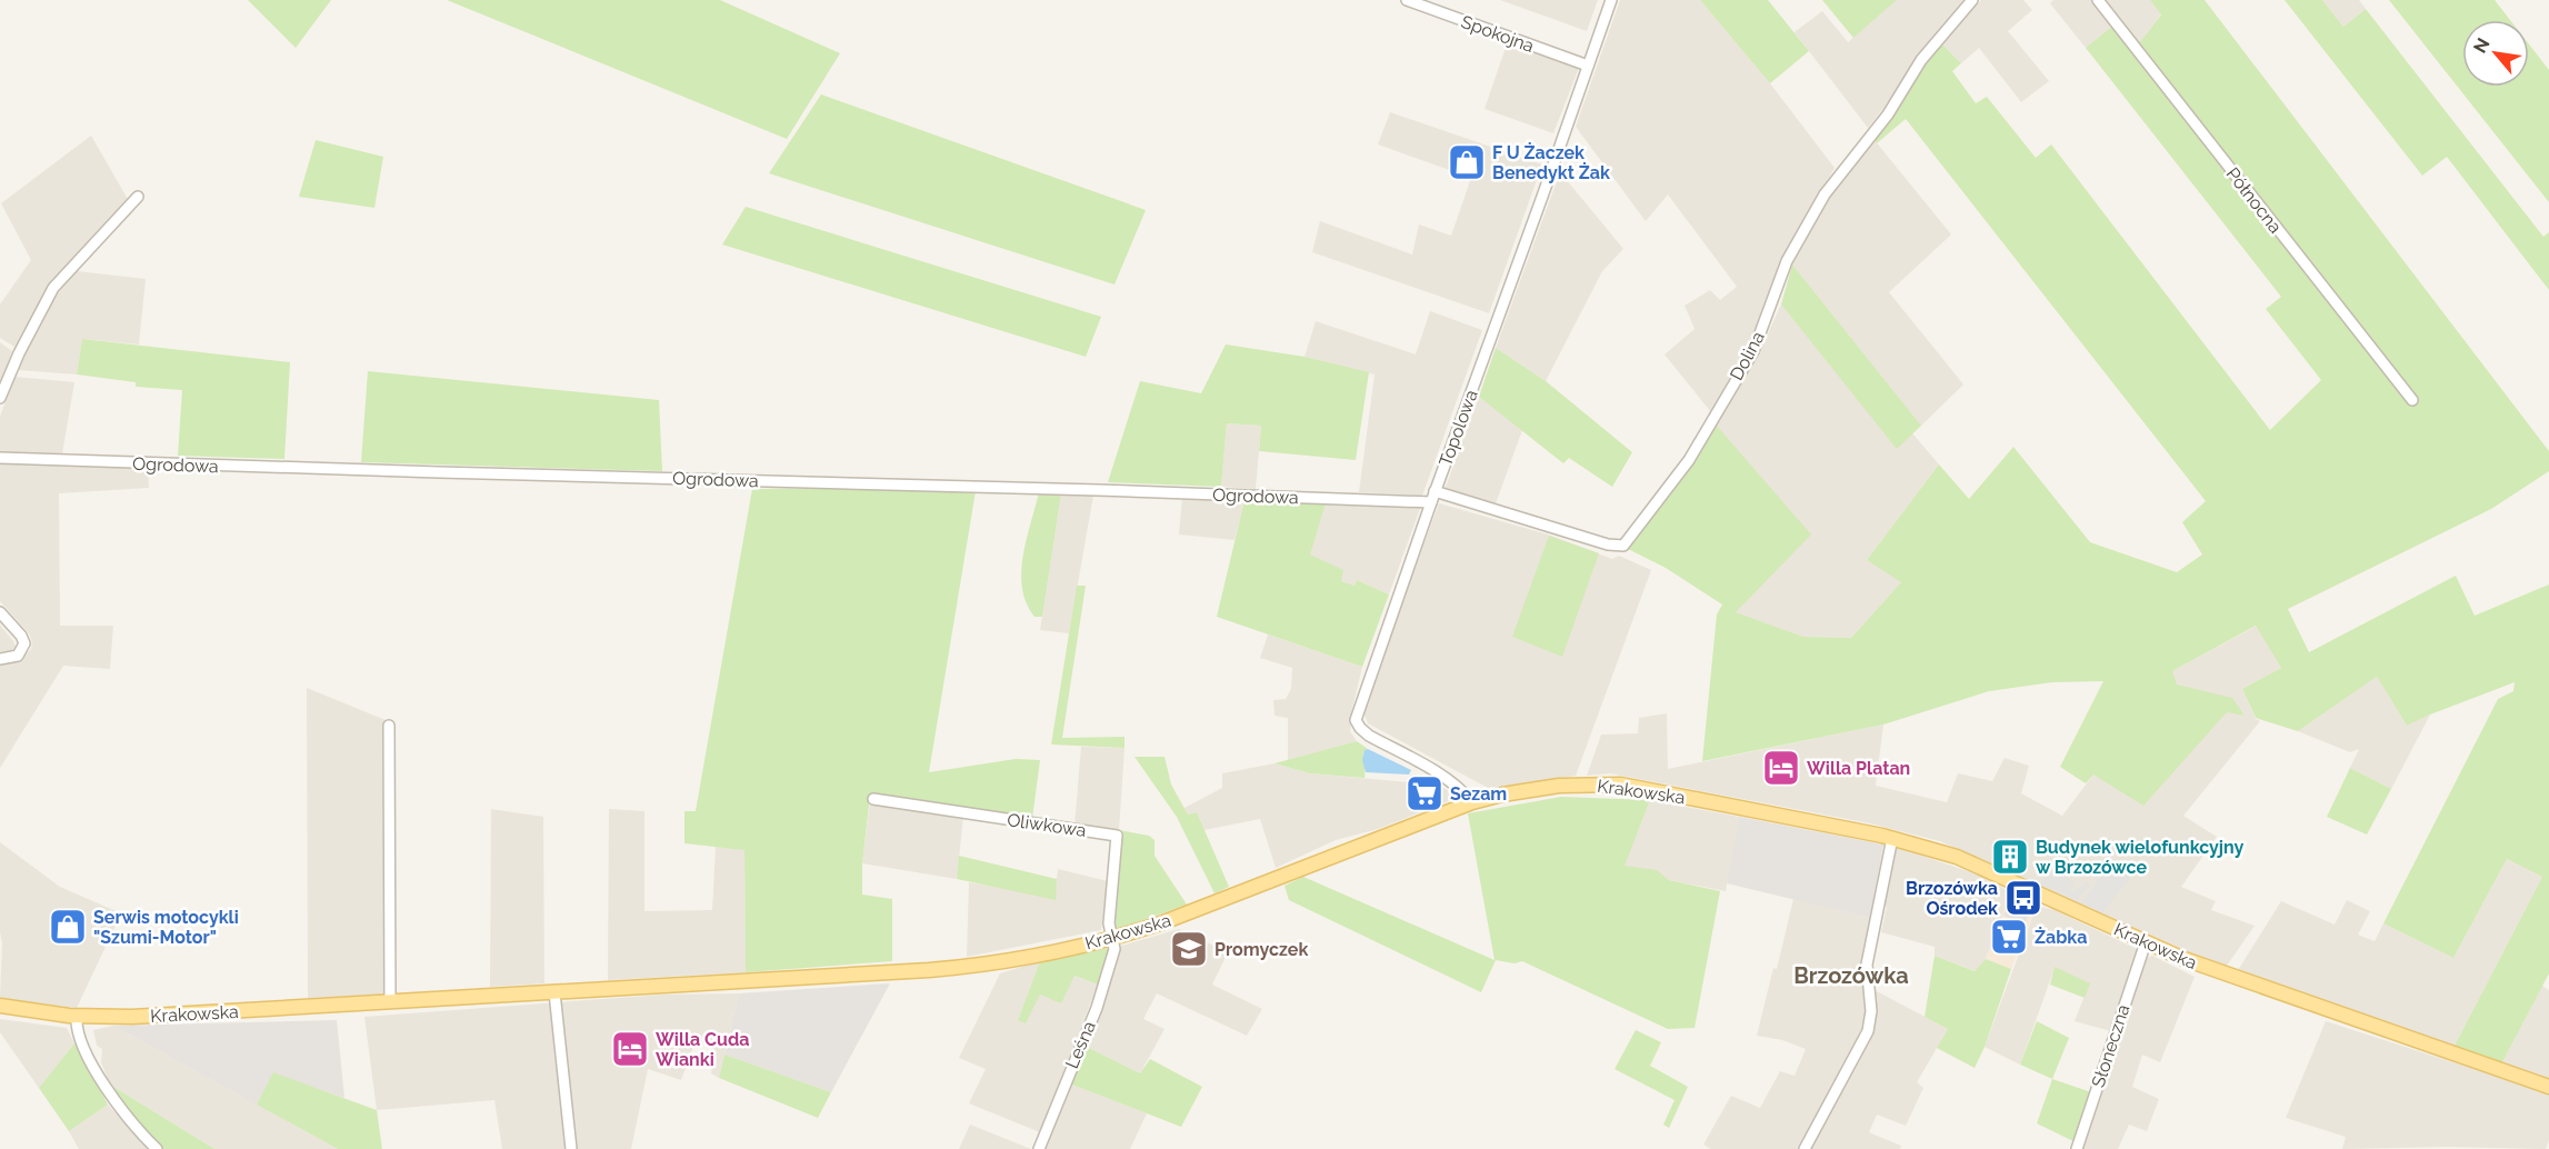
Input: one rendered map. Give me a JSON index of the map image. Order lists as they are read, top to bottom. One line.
{"streets":{"main road":["Krakowska"],"street":["Spokojna","Północna","Dolina","Topolowa","Ogrodowa","Oliwkowa","Leśna","Słoneczna"]},"crossings":[["Spokojna","Topolowa"],["Dolina","Topolowa"],["Dolina","Ogrodowa"],["Topolowa","Ogrodowa"],["Topolowa","Krakowska"],["Krakowska","Oliwkowa"],["Krakowska","Leśna"],["Krakowska","Słoneczna"],["Oliwkowa","Leśna"]],"districts":["Brzozówka"],"places":{"shop":["F U Żaczek Benedykt Żak","Serwis motocykli \"Szumi-Motor\""],"hotel":["Willa Platan","Willa Cuda Wianki"],"supermarket":["Sezam","Żabka"],"building":["Budynek wielofunkcyjny w Brzozówce"],"bus stop":["Brzozówka Ośrodek"],"school or university":["Promyczek"]},"north":"top left"}
